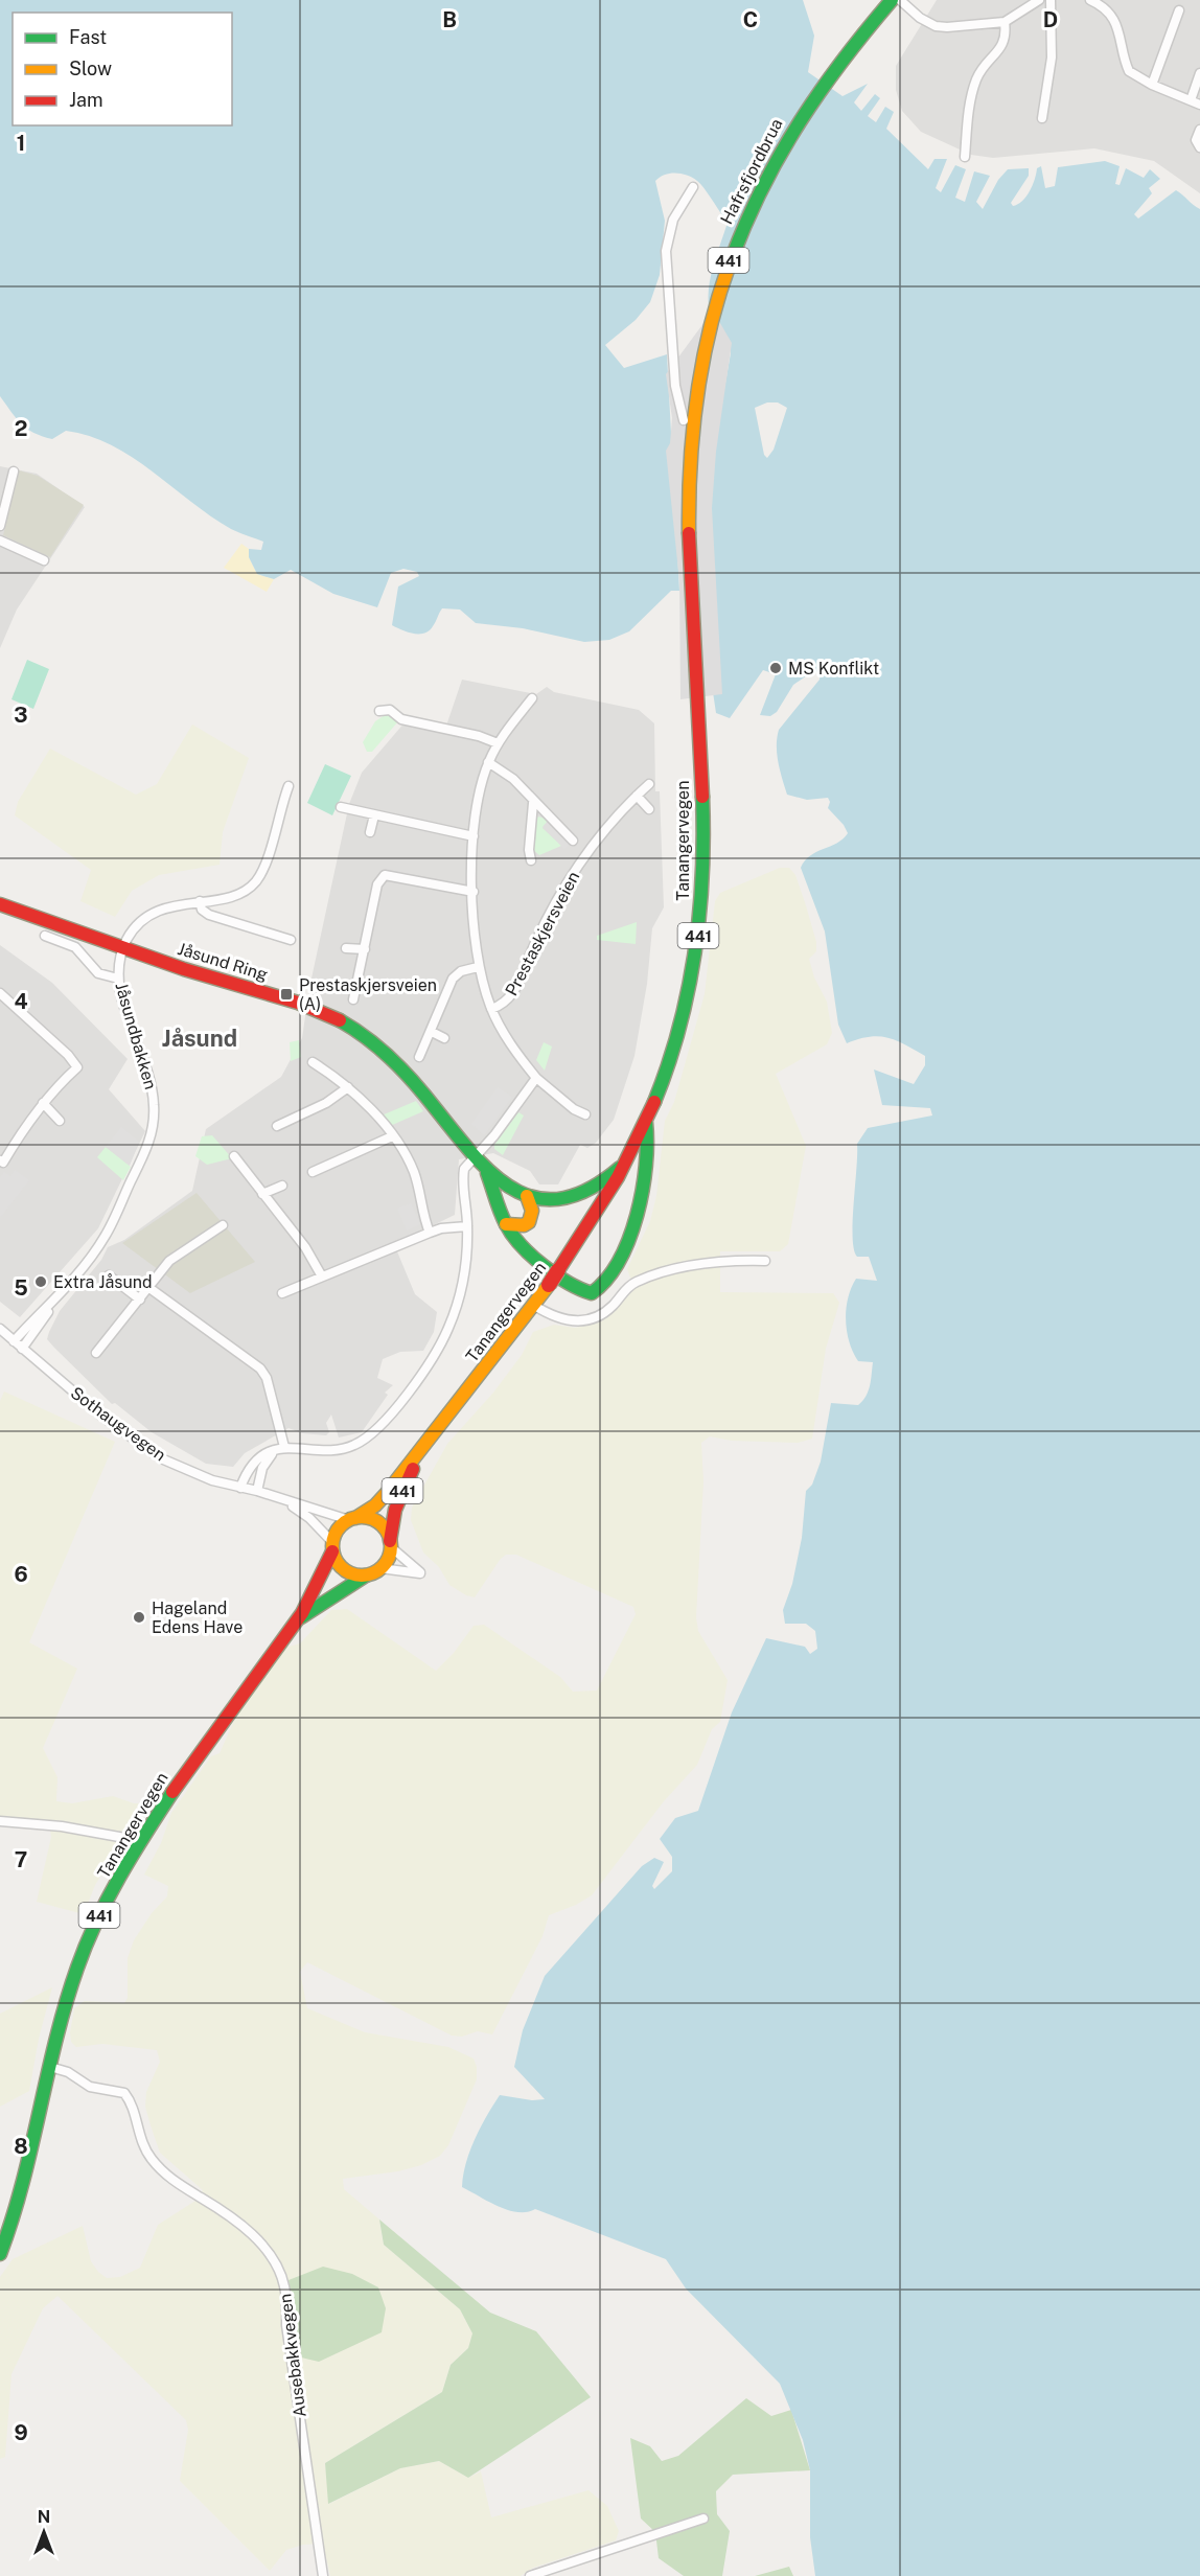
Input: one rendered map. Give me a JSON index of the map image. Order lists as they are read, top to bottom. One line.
{"streets":{"main road":["Hafrsfjordbrua","441","Tanangervegen","Jåsund Ring"],"street":["Prestaskjersveien","Jåsundbakken","Sothaugvegen","Ausebakkvegen"]},"crossings":[["Hafrsfjordbrua","Tanangervegen"],["441","Tanangervegen"],["441","Sothaugvegen"],["Tanangervegen","Jåsund Ring"],["Tanangervegen","Sothaugvegen"],["Tanangervegen","Ausebakkvegen"],["Jåsund Ring","Jåsundbakken"],["Jåsundbakken","Sothaugvegen"]],"districts":["Jåsund"],"places":{"other":["MS Konflikt","Extra Jåsund","Hageland Edens Have"],"transit":["Prestaskjersveien (A)"]},"legend":["Fast","Slow","Jam"],"north":"top","grid":{"columns":["B","C","D"],"rows":["1","2","3","4","5","6","7","8","9"]}}
